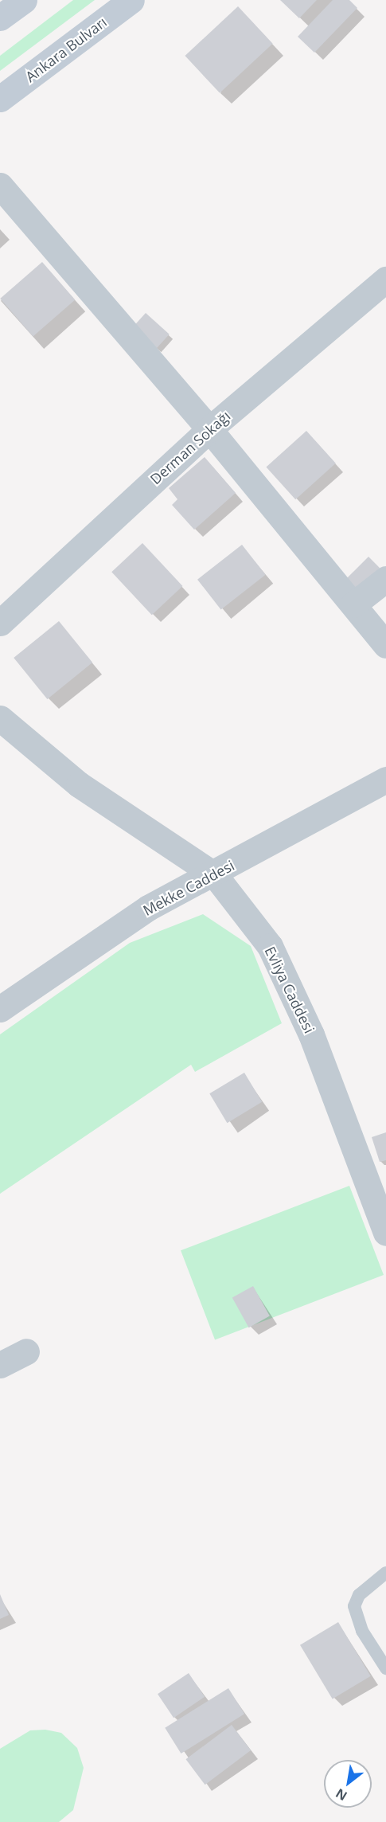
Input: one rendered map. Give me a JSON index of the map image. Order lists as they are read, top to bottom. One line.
{"streets":{"main road":["Ankara Bulvarı"],"street":["Derman Sokağı","Mekke Caddesi","Evliya Caddesi"]},"crossings":[["Mekke Caddesi","Evliya Caddesi"]],"north":"bottom left"}
